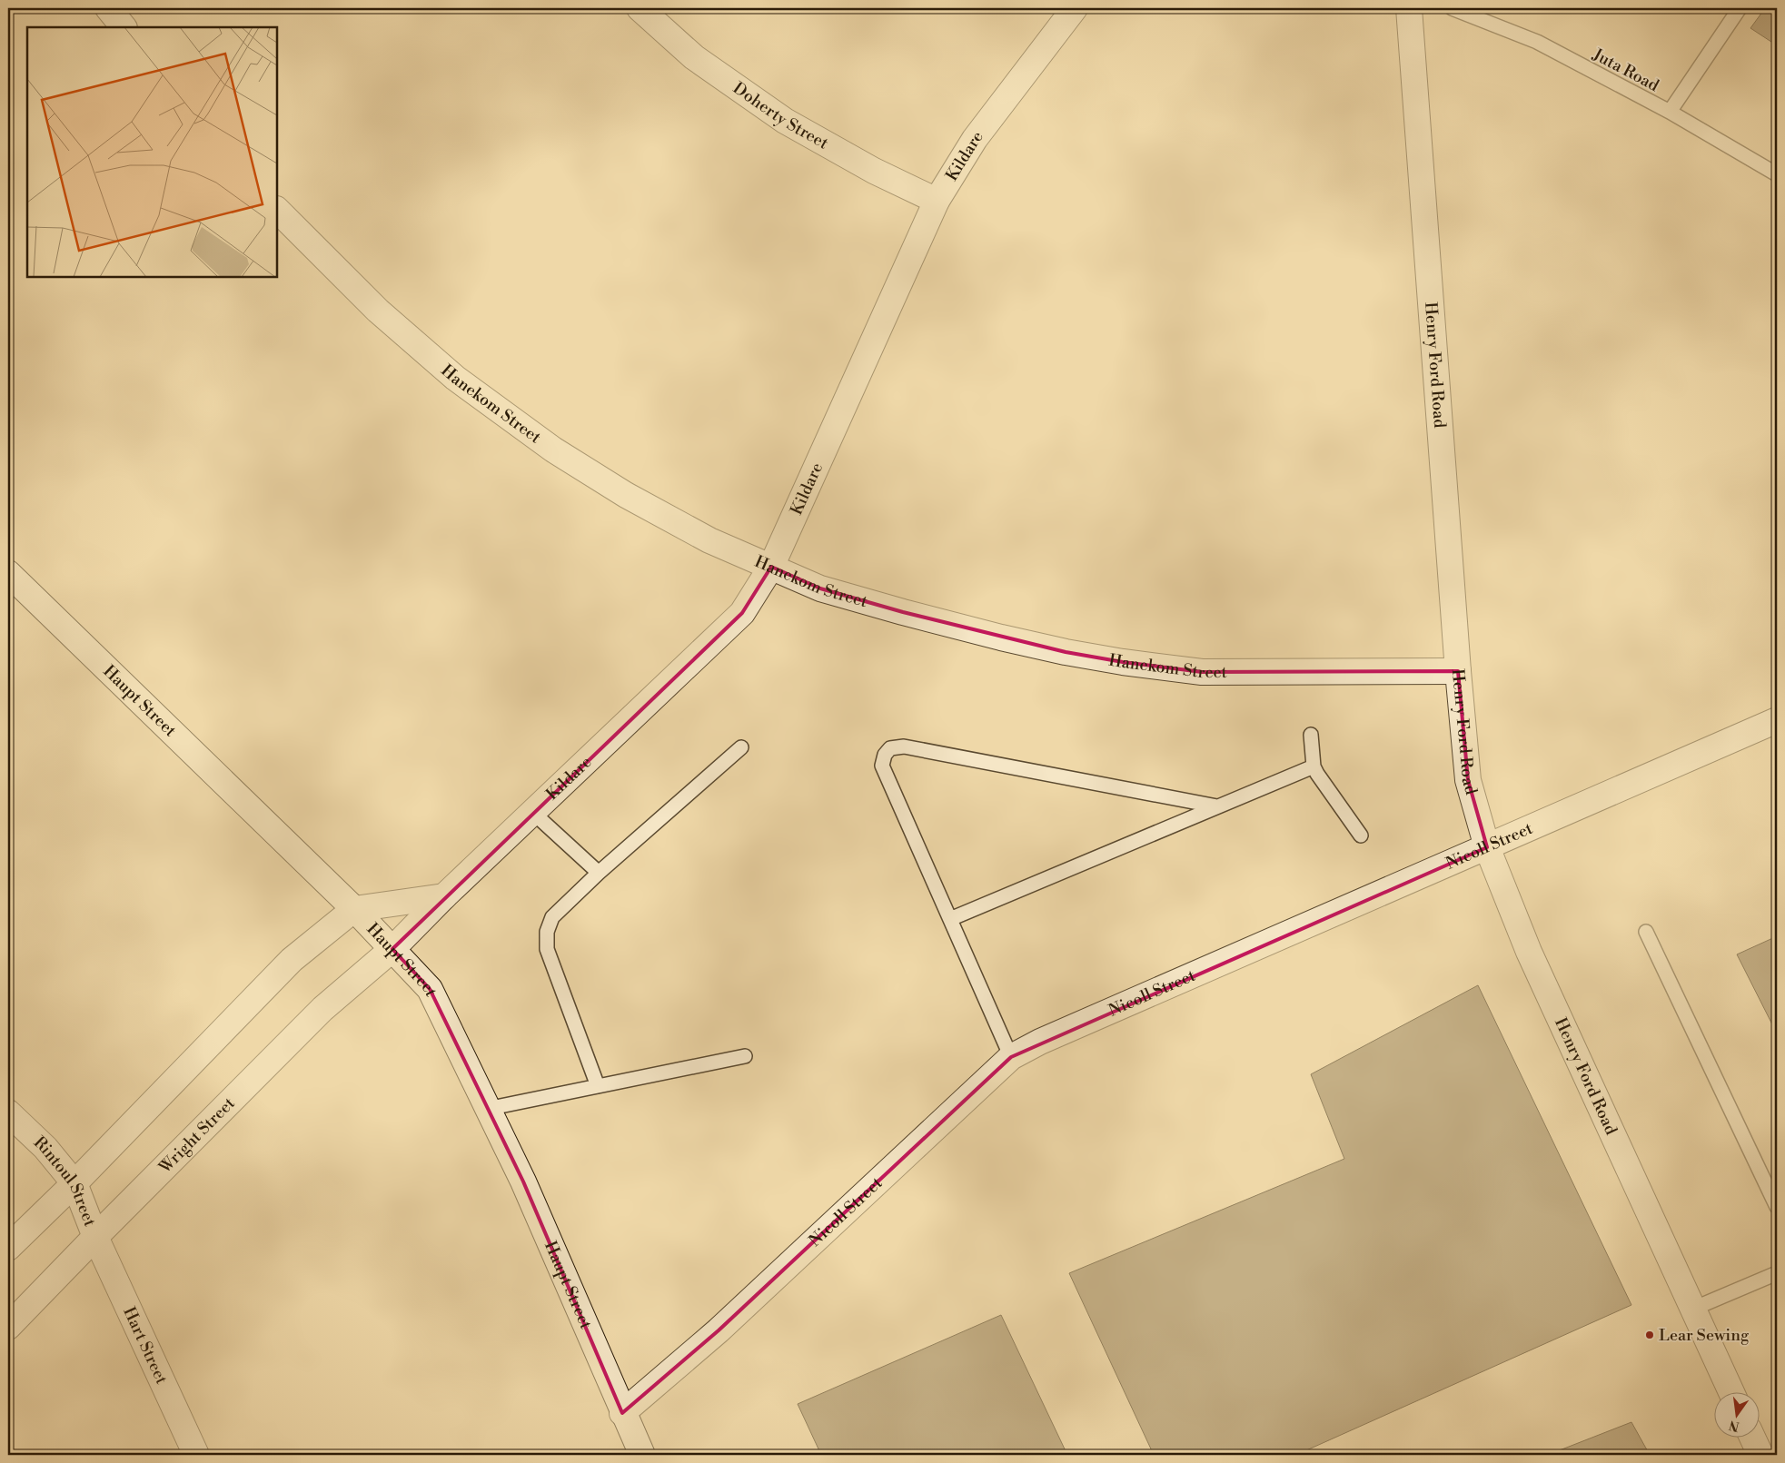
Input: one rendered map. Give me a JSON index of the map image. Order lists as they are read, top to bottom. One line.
{"streets":{"street":["Doherty Street","Kildare","Henry Ford Road","Hanekom Street","Haupt Street","Nicoll Street","Wright Street","Rintoul Street","Hart Street"],"lane":["Juta Road"]},"crossings":[["Doherty Street","Kildare"],["Kildare","Hanekom Street"],["Kildare","Haupt Street"],["Kildare","Wright Street"],["Henry Ford Road","Hanekom Street"],["Henry Ford Road","Nicoll Street"],["Haupt Street","Nicoll Street"],["Haupt Street","Wright Street"],["Wright Street","Rintoul Street"],["Wright Street","Hart Street"],["Rintoul Street","Hart Street"]],"places":["Lear Sewing"],"north":"bottom"}
